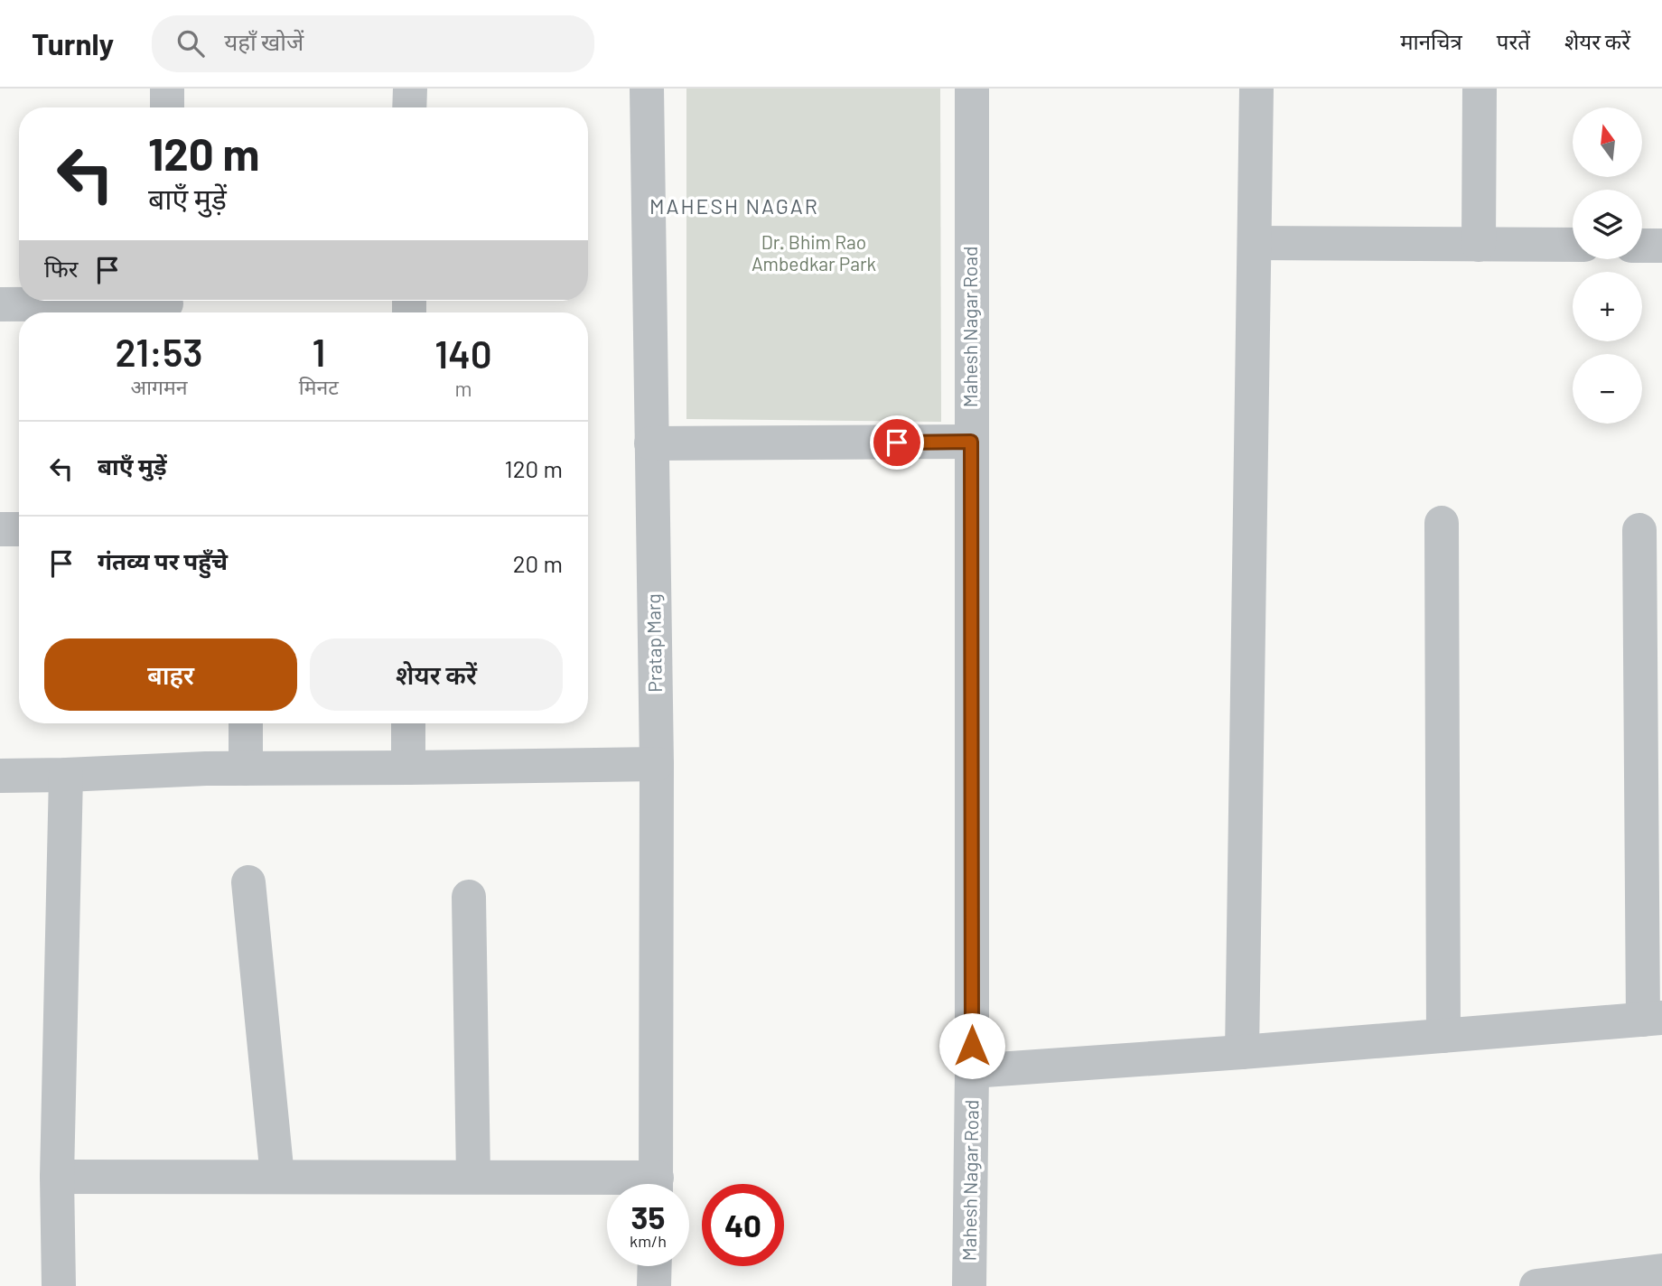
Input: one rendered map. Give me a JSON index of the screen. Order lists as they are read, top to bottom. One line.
{"streets":{"street":["Mahesh Nagar Road","Pratap Marg"]},"districts":["MAHESH NAGAR"],"parks":["Dr. Bhim Rao Ambedkar Park"],"north":"top","page":{"header":"Turnly","search":"यहाँ खोजें","nav":["मानचित्र","परतें","शेयर करें"],"map_buttons":["+","−"],"turn":["120 m","बाएँ मुड़ें"],"then":"फिर","eta":["21:53","आगमन","1","मिनट","140","m"],"list":[{"name":"बाएँ मुड़ें","value":"120 m"},{"name":"गंतव्य पर पहुँचे","value":"20 m"}],"buttons":["बाहर","शेयर करें"],"speed":"35 km/h","limit":"40"}}
